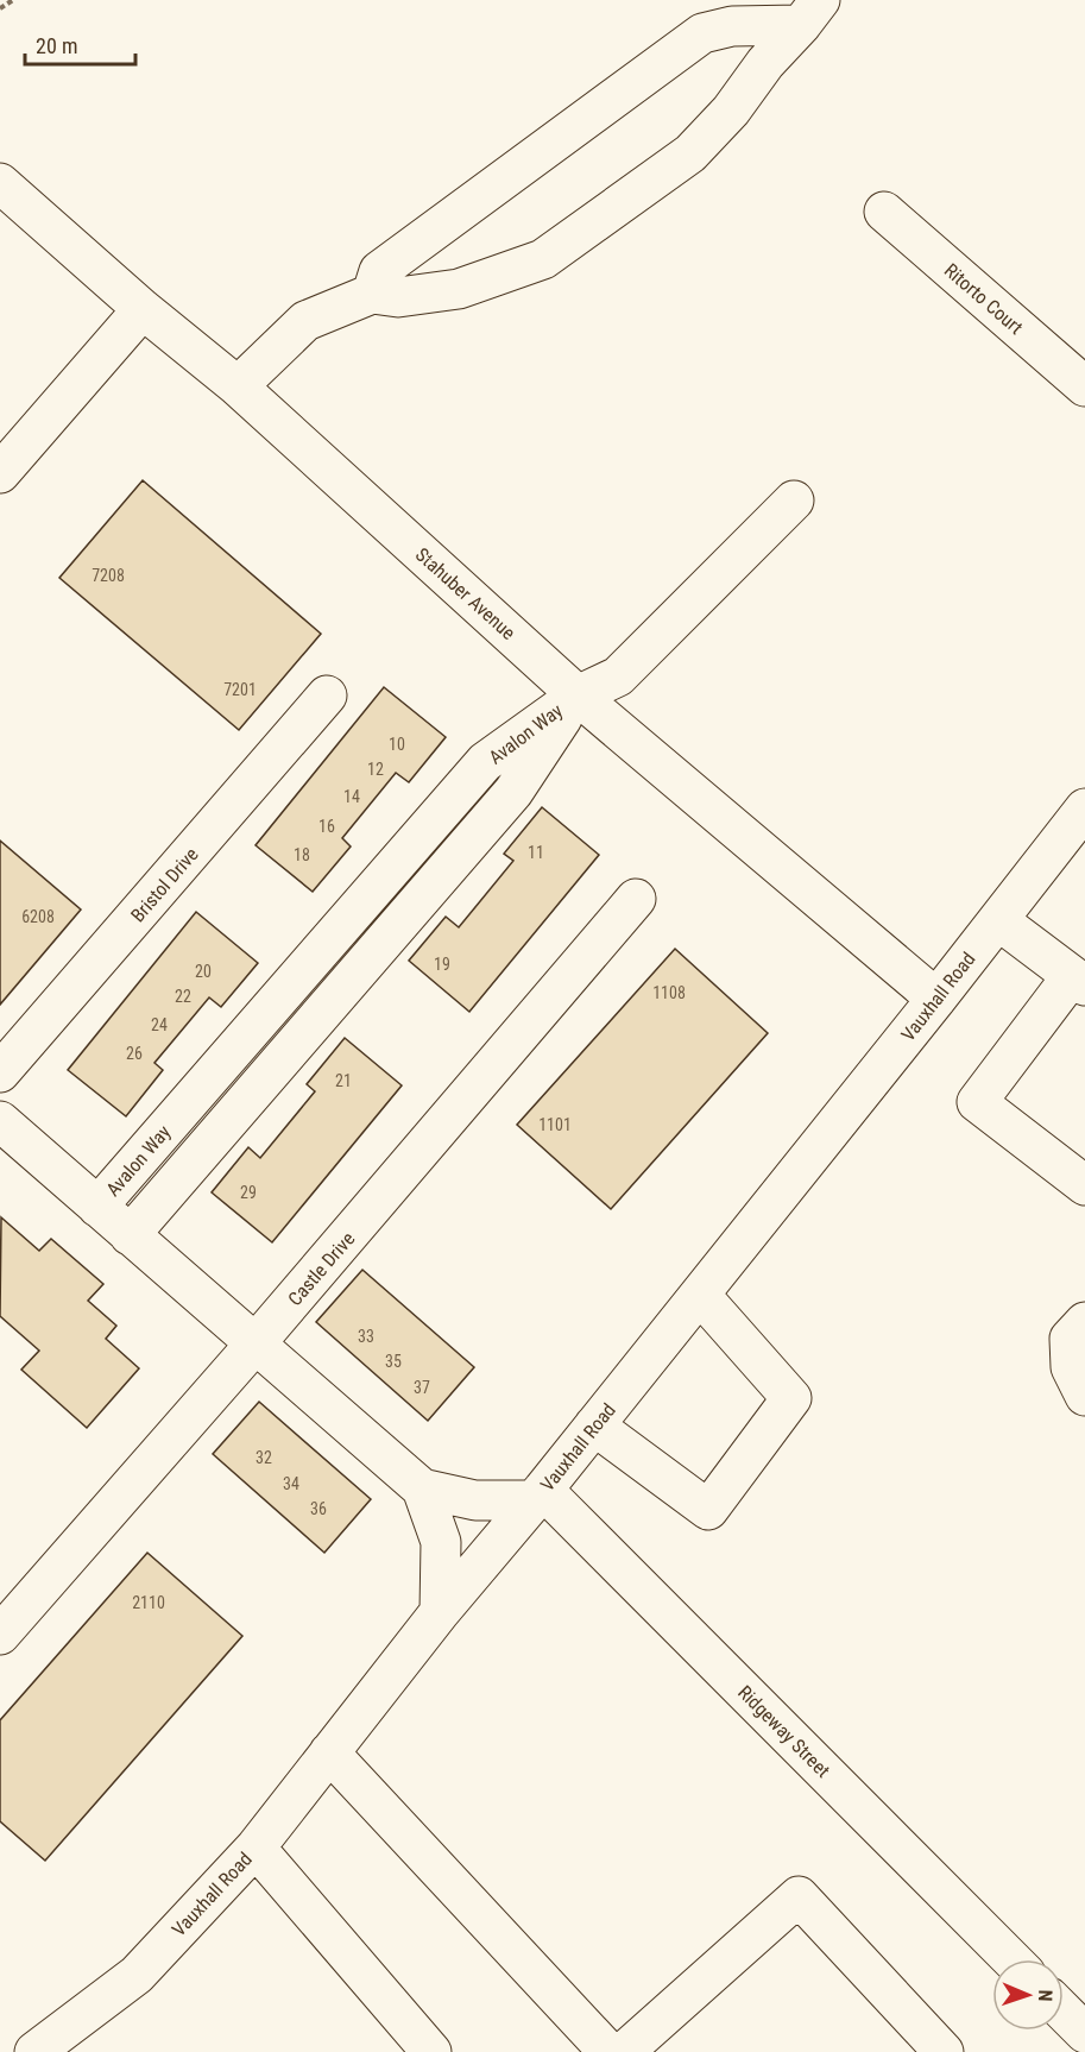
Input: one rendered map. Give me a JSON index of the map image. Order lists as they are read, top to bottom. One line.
{"streets":{"street":["Ritorto Court","Stahuber Avenue","Avalon Way","Bristol Drive","Vauxhall Road","Castle Drive","Ridgeway Street"]},"crossings":[["Stahuber Avenue","Avalon Way"],["Stahuber Avenue","Vauxhall Road"],["Avalon Way","Vauxhall Road"],["Avalon Way","Castle Drive"],["Avalon Way","Ridgeway Street"],["Vauxhall Road","Ridgeway Street"]],"house_numbers":["7208","7201","10","12","14","16","11","18","6208","19","20","1108","22","24","26","21","1101","29","33","35","37","32","34","36","2110"],"scale_bar":"20 m","north":"right"}
